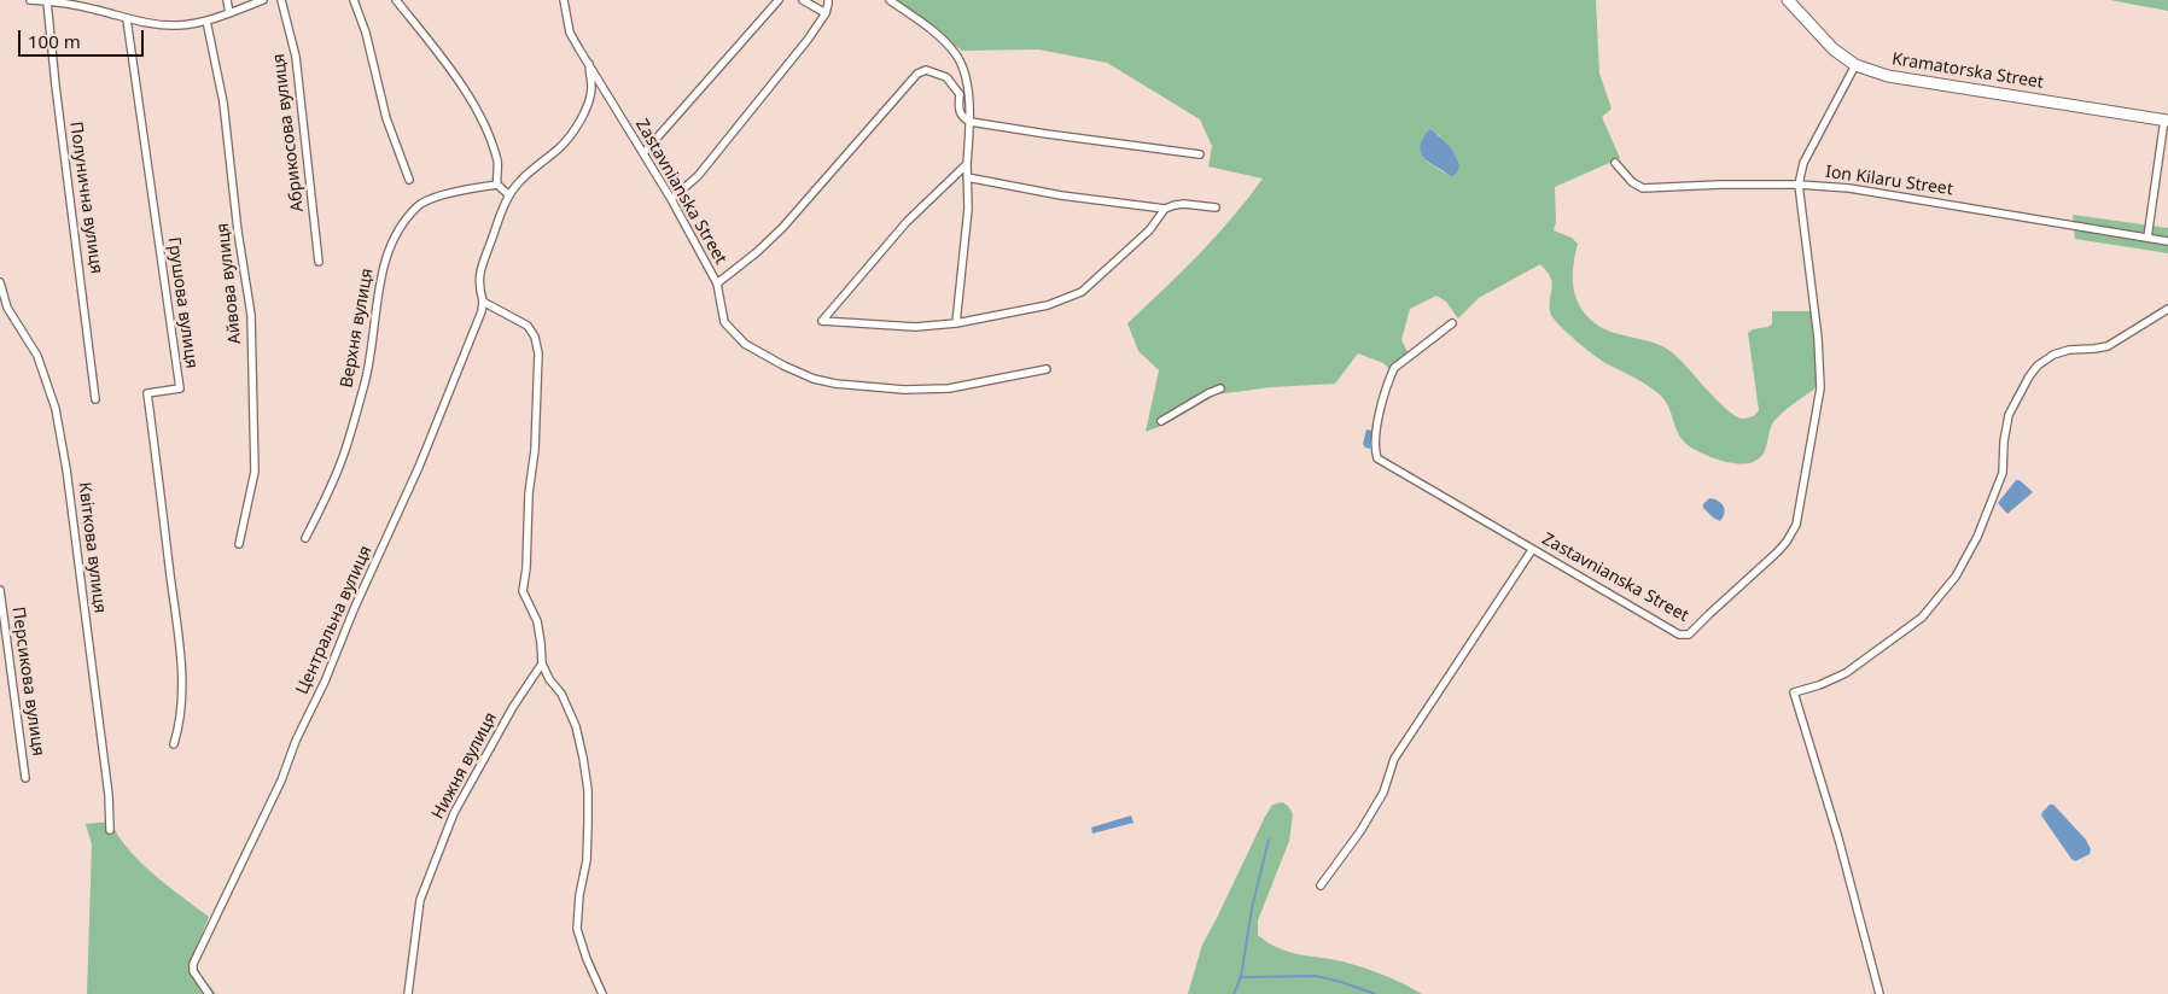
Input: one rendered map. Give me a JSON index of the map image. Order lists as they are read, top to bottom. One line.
{"streets":{"street":["Kramatorska Street","Абрикосова вулиця","Ion Kilaru Street","Zastavnianska Street","Полунична вулиця","Айвова вулиця","Грушова вулиця","Верхня вулиця","Квіткова вулиця","Центральна вулиця","Персикова вулиця","Нижня вулиця"]},"crossings":[["Kramatorska Street","Zastavnianska Street"],["Ion Kilaru Street","Zastavnianska Street"]],"scale_bar":"100 m"}
